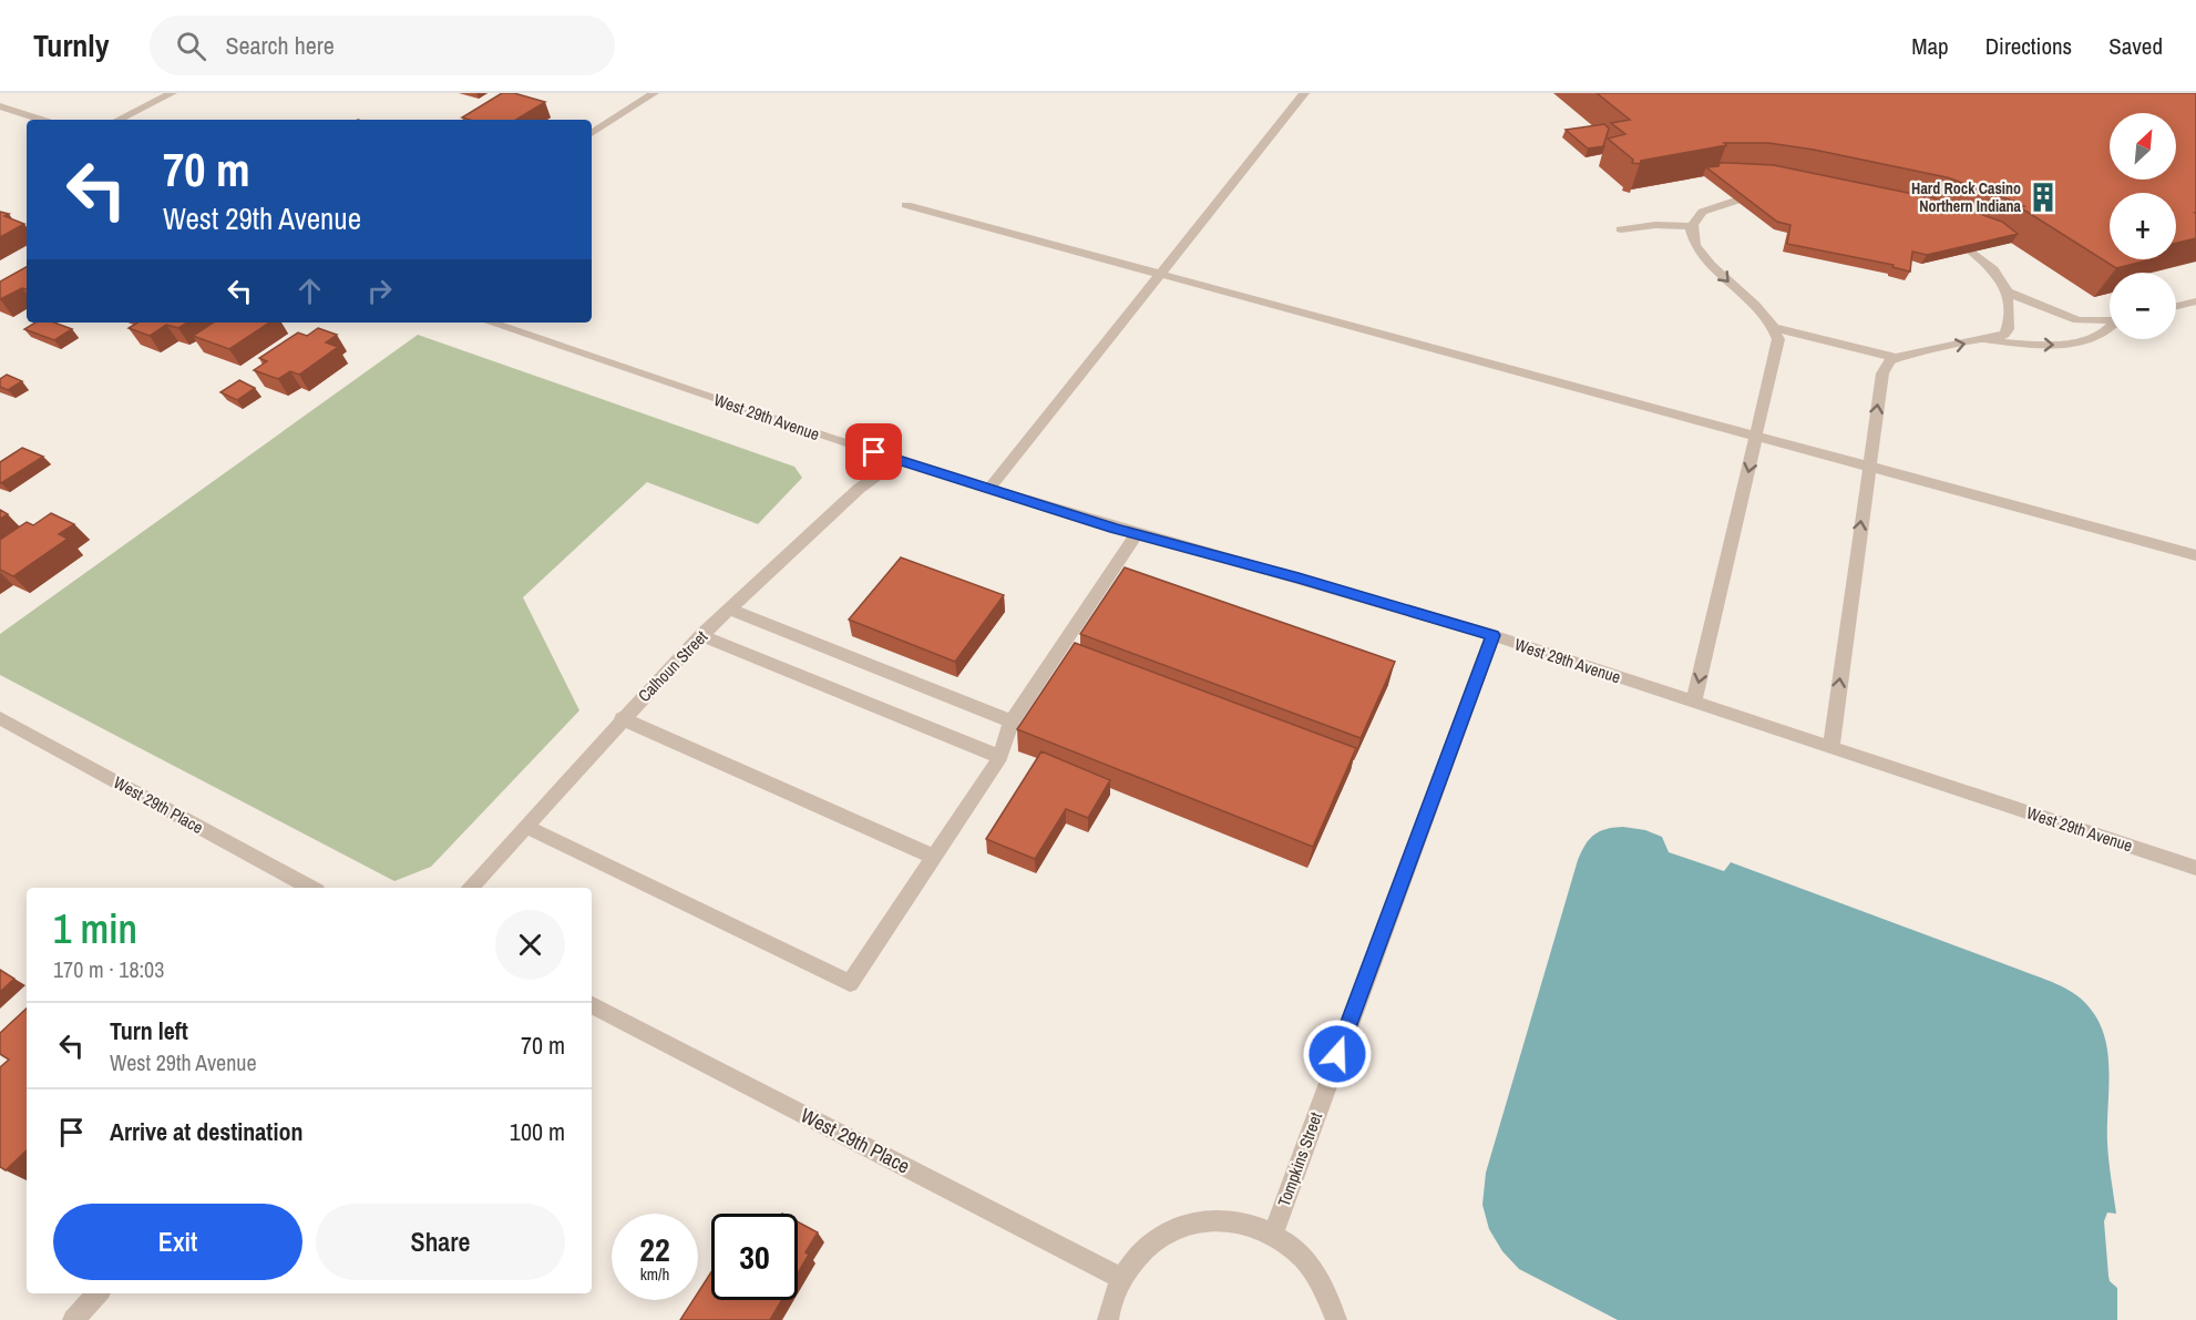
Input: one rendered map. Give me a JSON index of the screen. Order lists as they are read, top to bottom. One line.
{"streets":{"street":["West 29th Avenue","Calhoun Street","West 29th Place","Tompkins Street"]},"crossings":[["West 29th Avenue","Calhoun Street"],["West 29th Avenue","Tompkins Street"]],"places":{"building":["Hard Rock Casino Northern Indiana"]},"north":"top right","page":{"header":"Turnly","search":"Search here","nav":["Map","Directions","Saved"],"map_buttons":["+","−"],"turn":["70 m","West 29th Avenue"],"heading":["1 min","170 m · 18:03"],"list":[{"name":"Turn left","note":"West 29th Avenue","value":"70 m"},{"name":"Arrive at destination","value":"100 m"}],"buttons":["Exit","Share"],"speed":"22 km/h","limit":"30"}}
